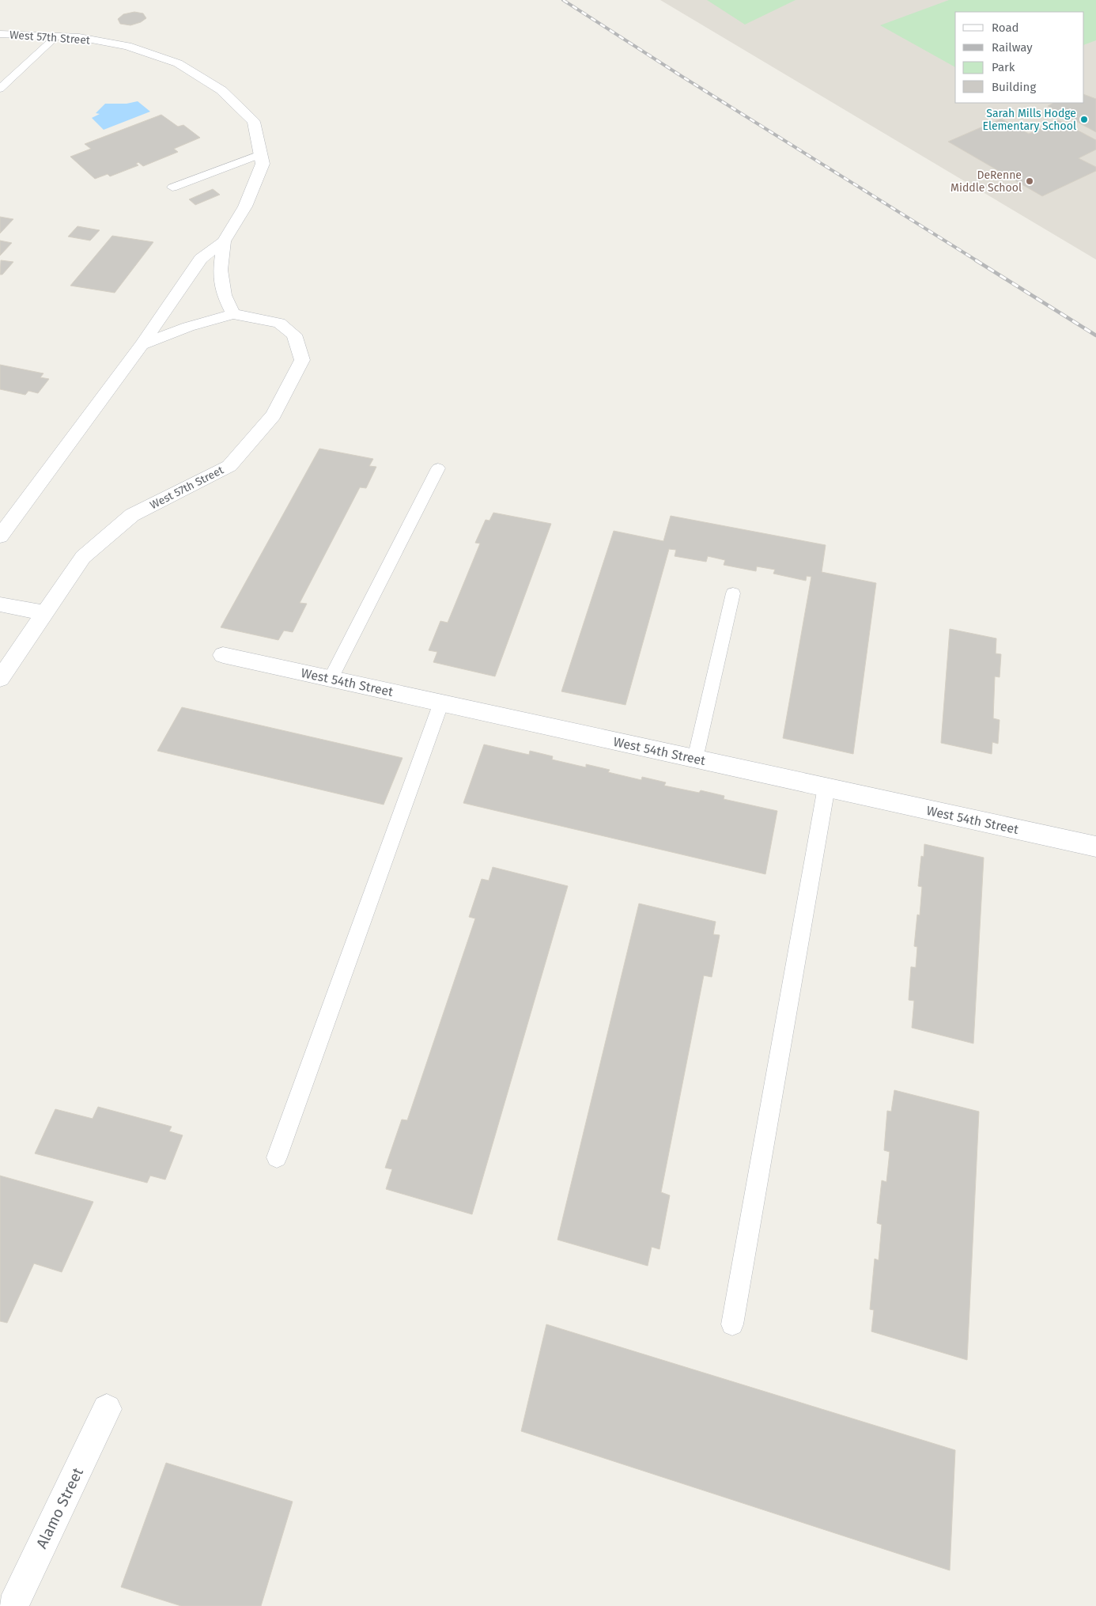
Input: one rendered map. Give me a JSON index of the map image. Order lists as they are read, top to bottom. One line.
{"streets":{"street":["West 57th Street","West 54th Street","Alamo Street"]},"places":["Sarah Mills Hodge Elementary School","DeRenne Middle School"],"legend":["Road","Railway","Park","Building"]}
